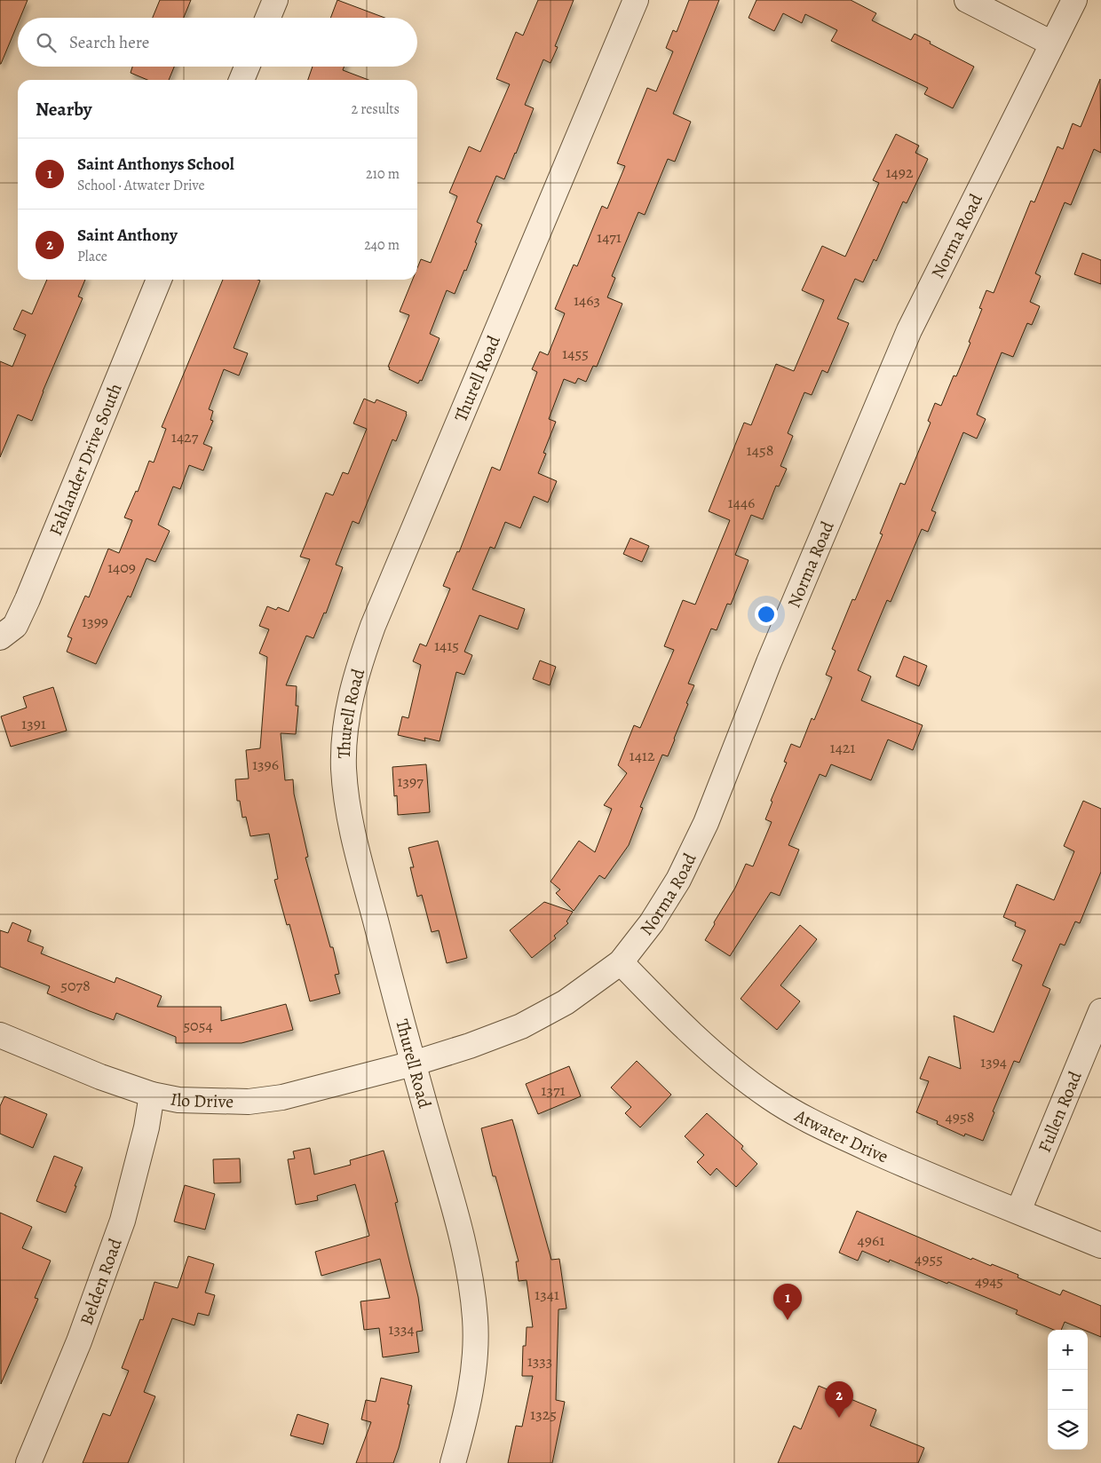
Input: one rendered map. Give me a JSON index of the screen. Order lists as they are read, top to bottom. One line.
{"streets":{"street":["Norma Road","Thurell Road","Fahlander Drive South","Ilo Drive","Fullen Road","Atwater Drive","Belden Road"]},"crossings":[["Norma Road","Thurell Road"],["Norma Road","Ilo Drive"],["Norma Road","Atwater Drive"],["Thurell Road","Ilo Drive"],["Ilo Drive","Belden Road"],["Fullen Road","Atwater Drive"]],"house_numbers":["1492","1471","1463","1455","1427","1458","1446","1409","1399","1415","1391","1421","1412","1396","1397","5078","5054","1394","1371","4958","4961","4955","4945","1341","1334","1333","1325"],"page":{"search":"Search here","heading":["Nearby","2 results"],"list":[{"mark":"1","name":"Saint Anthonys School","note":"School · Atwater Drive","value":"210 m"},{"mark":"2","name":"Saint Anthony","note":"Place","value":"240 m"}],"pins":["1","2"],"map_buttons":["+","−"]}}
